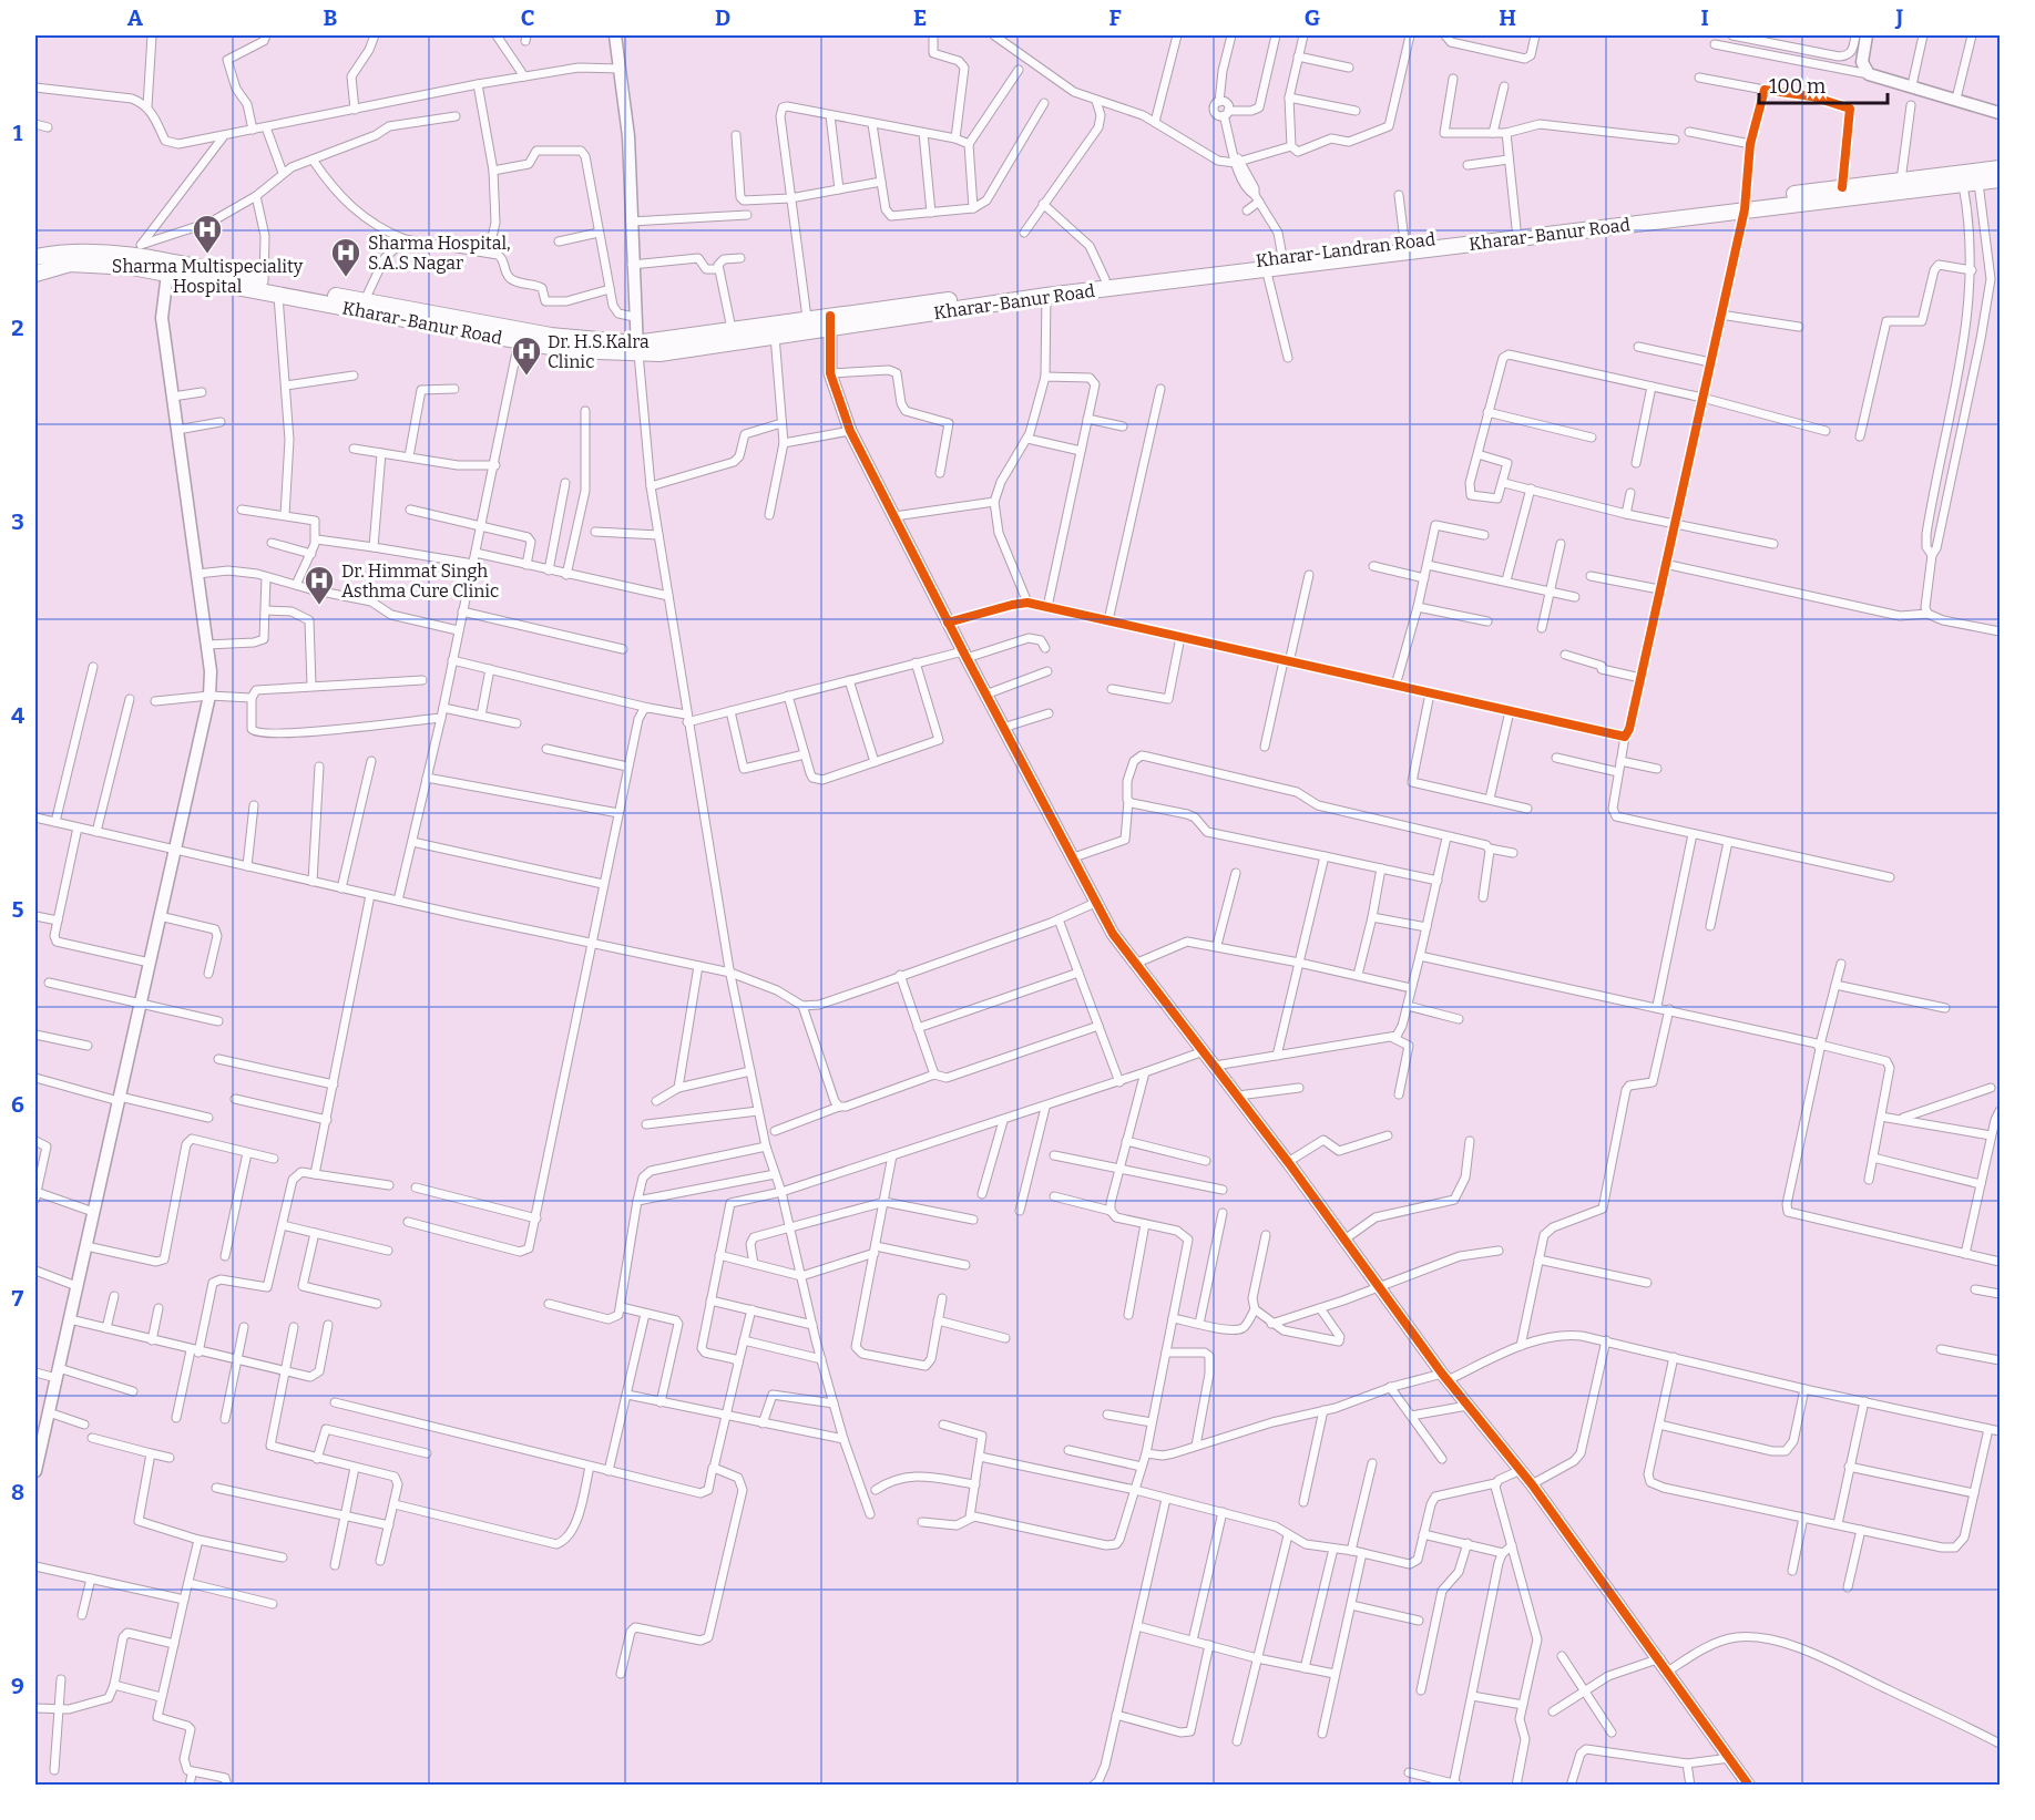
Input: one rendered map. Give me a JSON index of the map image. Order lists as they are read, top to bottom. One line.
{"streets":{"highway":["Kharar-Banur Road","Kharar-Landran Road"]},"crossings":[["Kharar-Banur Road","Kharar-Landran Road"]],"places":{"hospital":["Sharma Multispeciality Hospital","Sharma Hospital, S.A.S Nagar","Dr. H.S.Kalra Clinic","Dr. Himmat Singh Asthma Cure Clinic"]},"scale_bar":"100 m","grid":{"columns":["A","B","C","D","E","F","G","H","I","J"],"rows":["1","2","3","4","5","6","7","8","9"]}}
